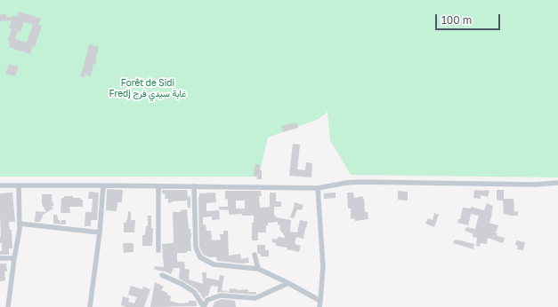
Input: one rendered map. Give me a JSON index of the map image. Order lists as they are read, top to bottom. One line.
{"parks":["Forêt de Sidi Fredj غابة سيدي فرج"],"scale_bar":"100 m"}
